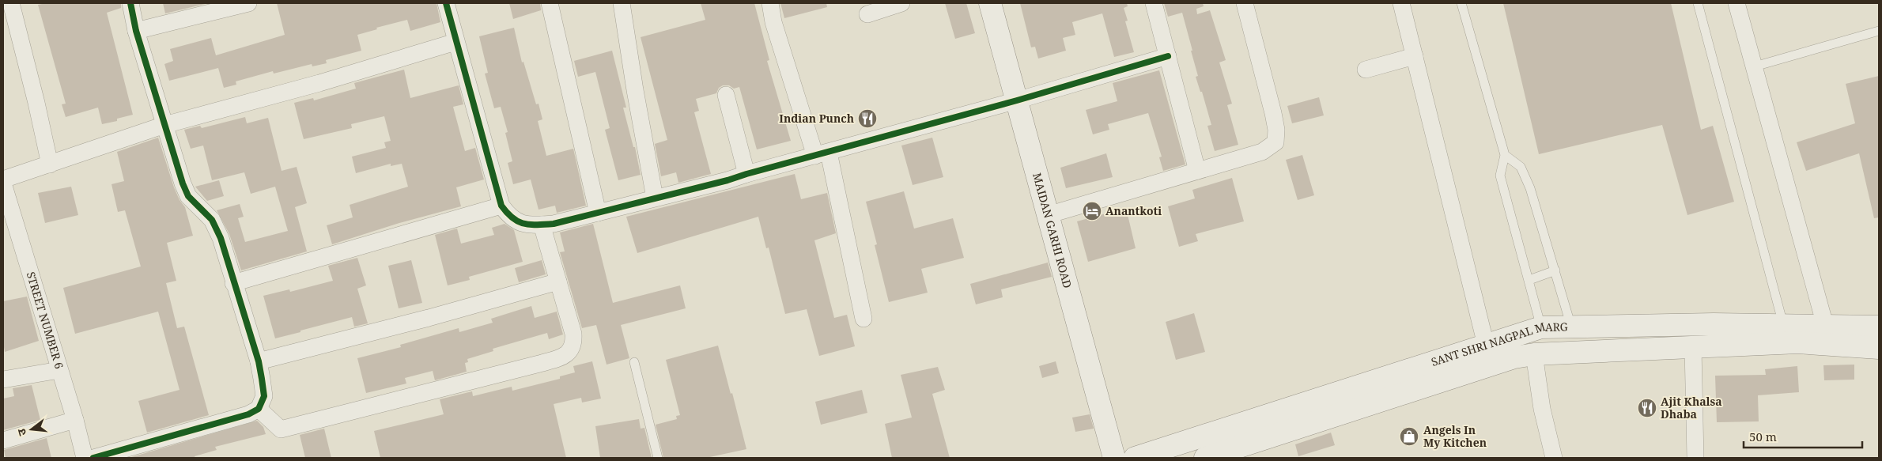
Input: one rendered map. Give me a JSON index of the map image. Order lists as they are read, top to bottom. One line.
{"streets":{"main road":["MAIDAN GARHI ROAD","SANT SHRI NAGPAL MARG"],"street":["STREET NUMBER 6"]},"places":{"restaurant":["Indian Punch","Ajit Khalsa Dhaba"],"hotel":["Anantkoti"],"shop":["Angels In My Kitchen"]},"scale_bar":"50 m","north":"left"}
